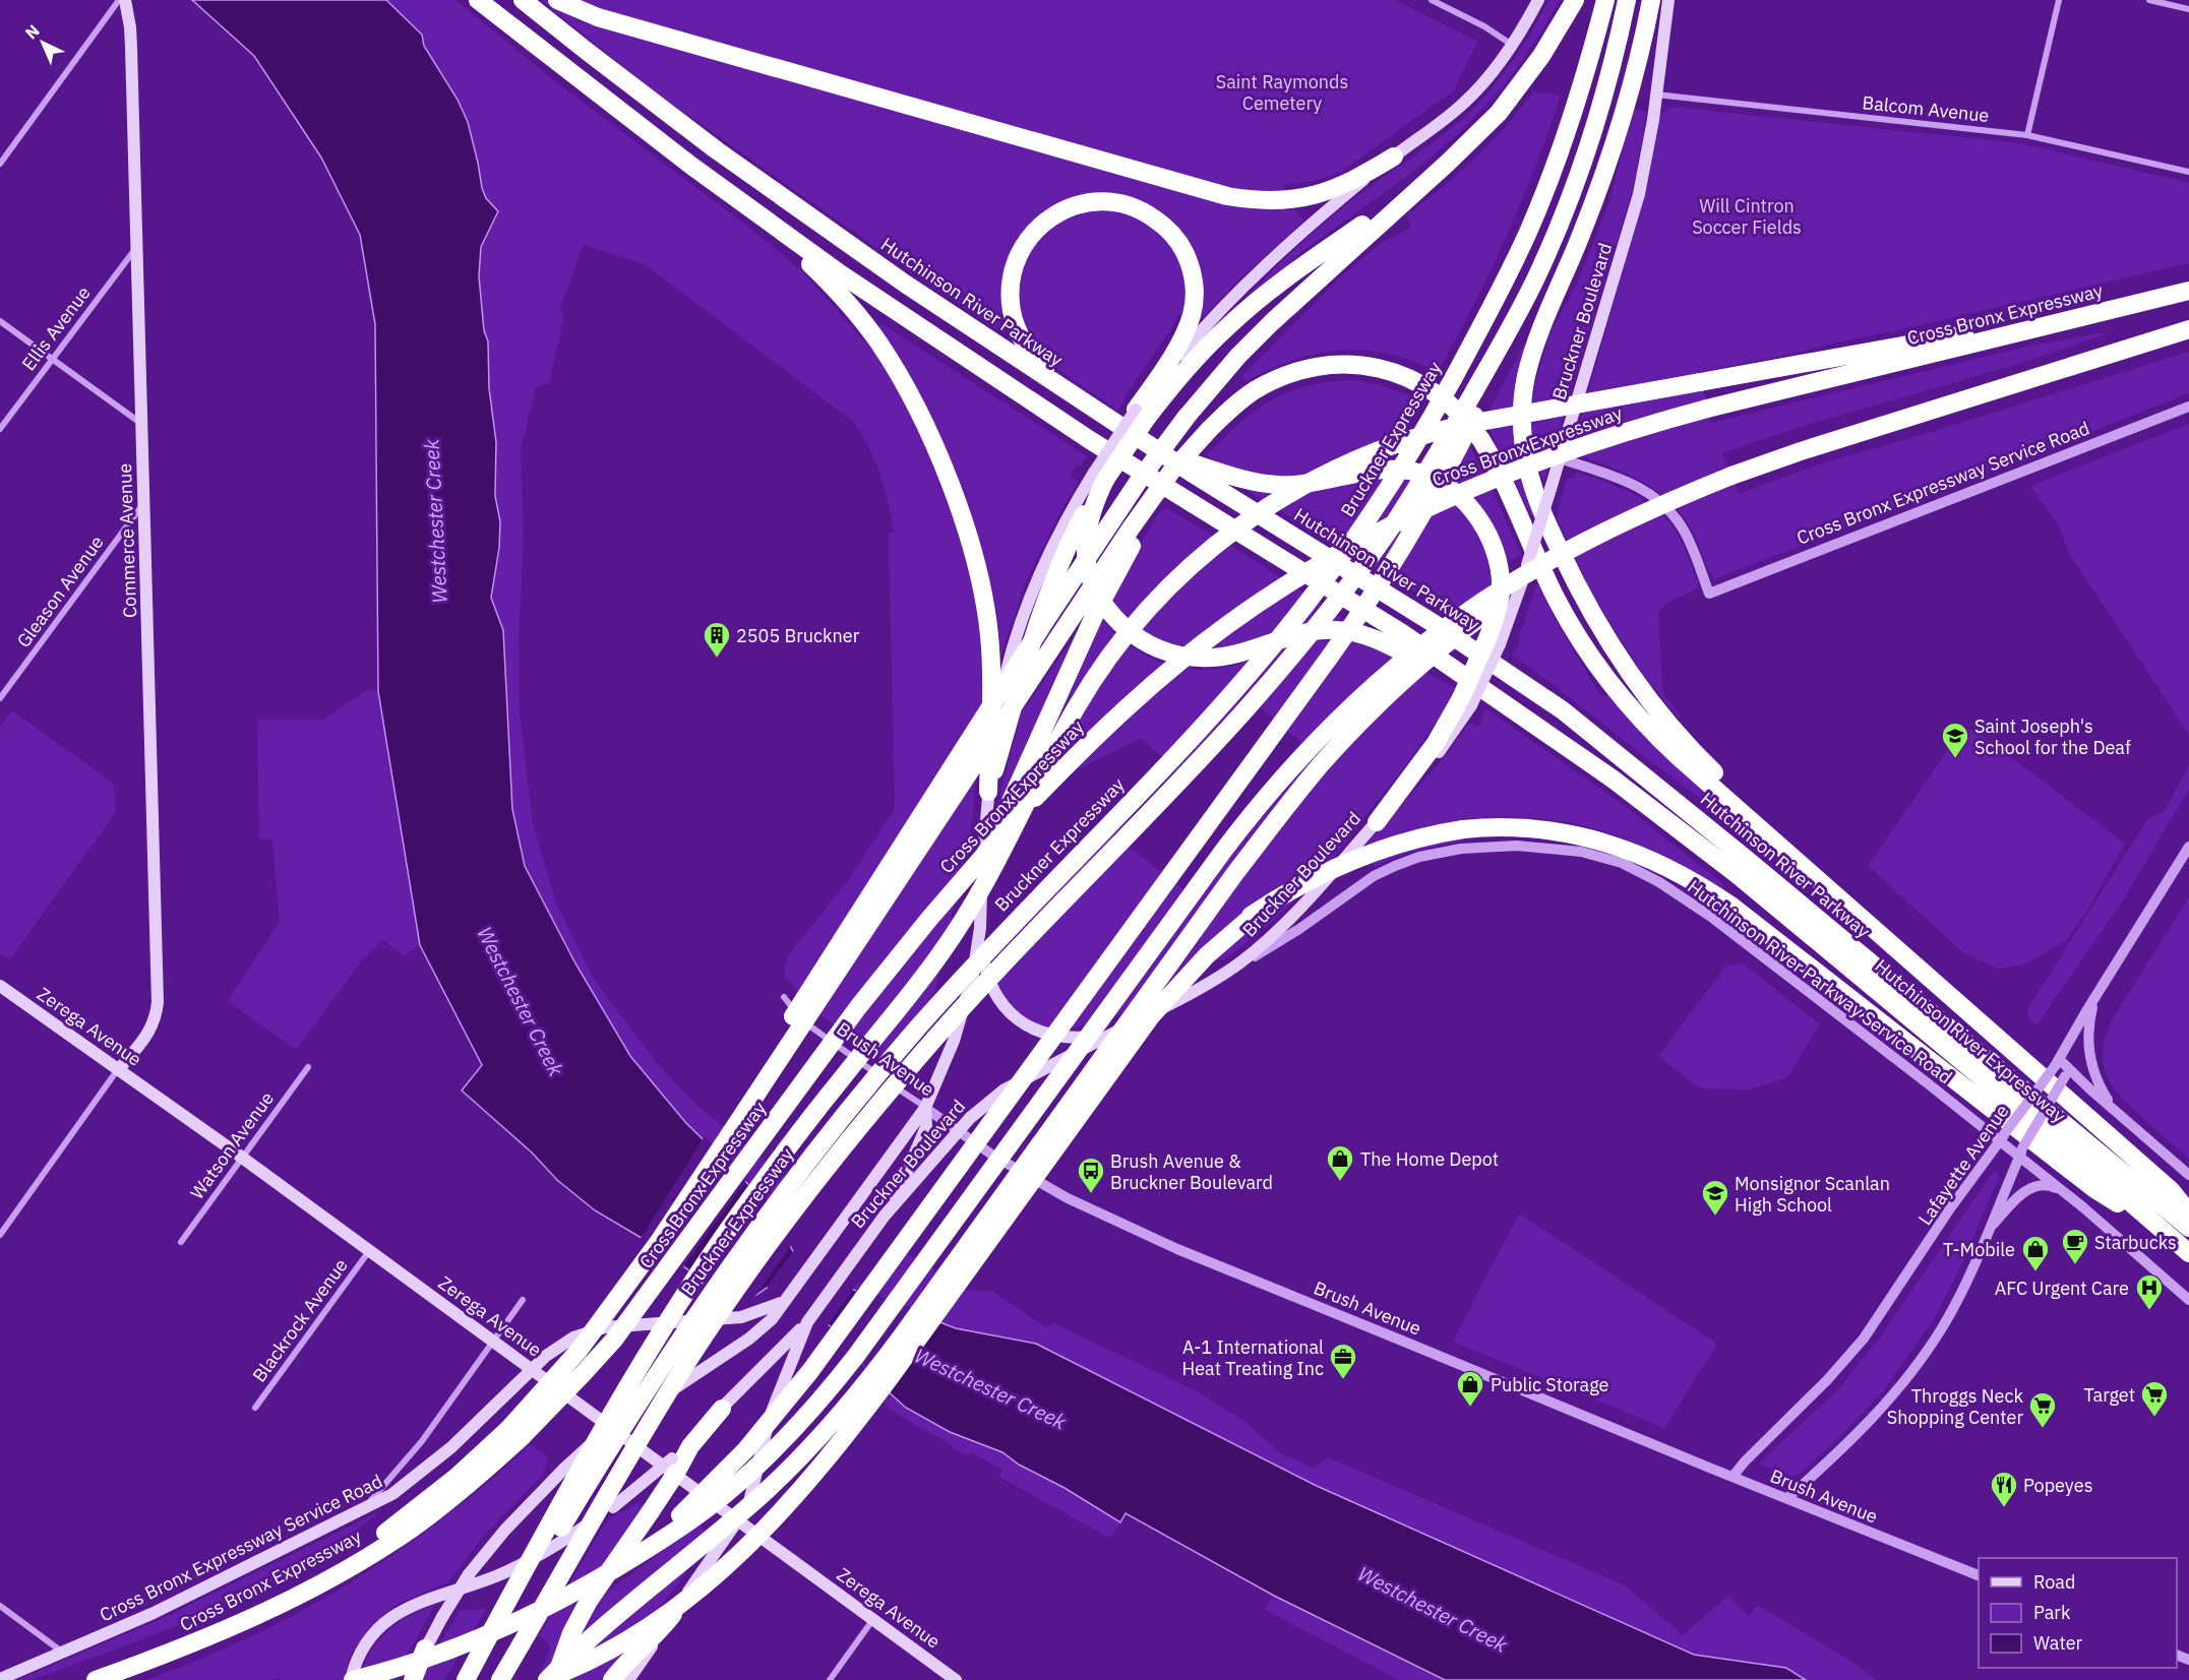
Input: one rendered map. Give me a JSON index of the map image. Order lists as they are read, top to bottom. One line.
{"streets":{"highway":["Hutchinson River Parkway","Cross Bronx Expressway","Bruckner Expressway","Hutchinson River Expressway"],"main road":["Bruckner Boulevard","Cross Bronx Expressway Service Road","Commerce Avenue","Zerega Avenue"],"street":["Balcom Avenue","Ellis Avenue","Gleason Avenue","Hutchinson River Parkway Service Road","Brush Avenue","Watson Avenue","Lafayette Avenue","Blackrock Avenue"]},"crossings":[["Balcom Avenue","Bruckner Boulevard"],["Bruckner Boulevard","Cross Bronx Expressway Service Road"],["Bruckner Boulevard","Hutchinson River Parkway Service Road"],["Bruckner Boulevard","Zerega Avenue"],["Bruckner Boulevard","Brush Avenue"],["Ellis Avenue","Commerce Avenue"],["Cross Bronx Expressway Service Road","Zerega Avenue"],["Commerce Avenue","Gleason Avenue"],["Commerce Avenue","Zerega Avenue"],["Hutchinson River Parkway Service Road","Lafayette Avenue"],["Zerega Avenue","Watson Avenue"],["Zerega Avenue","Blackrock Avenue"],["Brush Avenue","Lafayette Avenue"]],"water":["Westchester Creek"],"parks":["Saint Raymonds Cemetery","Will Cintron Soccer Fields"],"places":{"building":["2505 Bruckner"],"school or university":["Saint Joseph's School for the Deaf","Monsignor Scanlan High School"],"shop":["The Home Depot","T-Mobile","Public Storage"],"bus stop":["Brush Avenue & Bruckner Boulevard"],"cafe":["Starbucks"],"hospital":["AFC Urgent Care"],"office":["A-1 International Heat Treating Inc"],"supermarket":["Target","Throggs Neck Shopping Center"],"restaurant":["Popeyes"]},"legend":["Road","Park","Water"],"north":"top left"}
